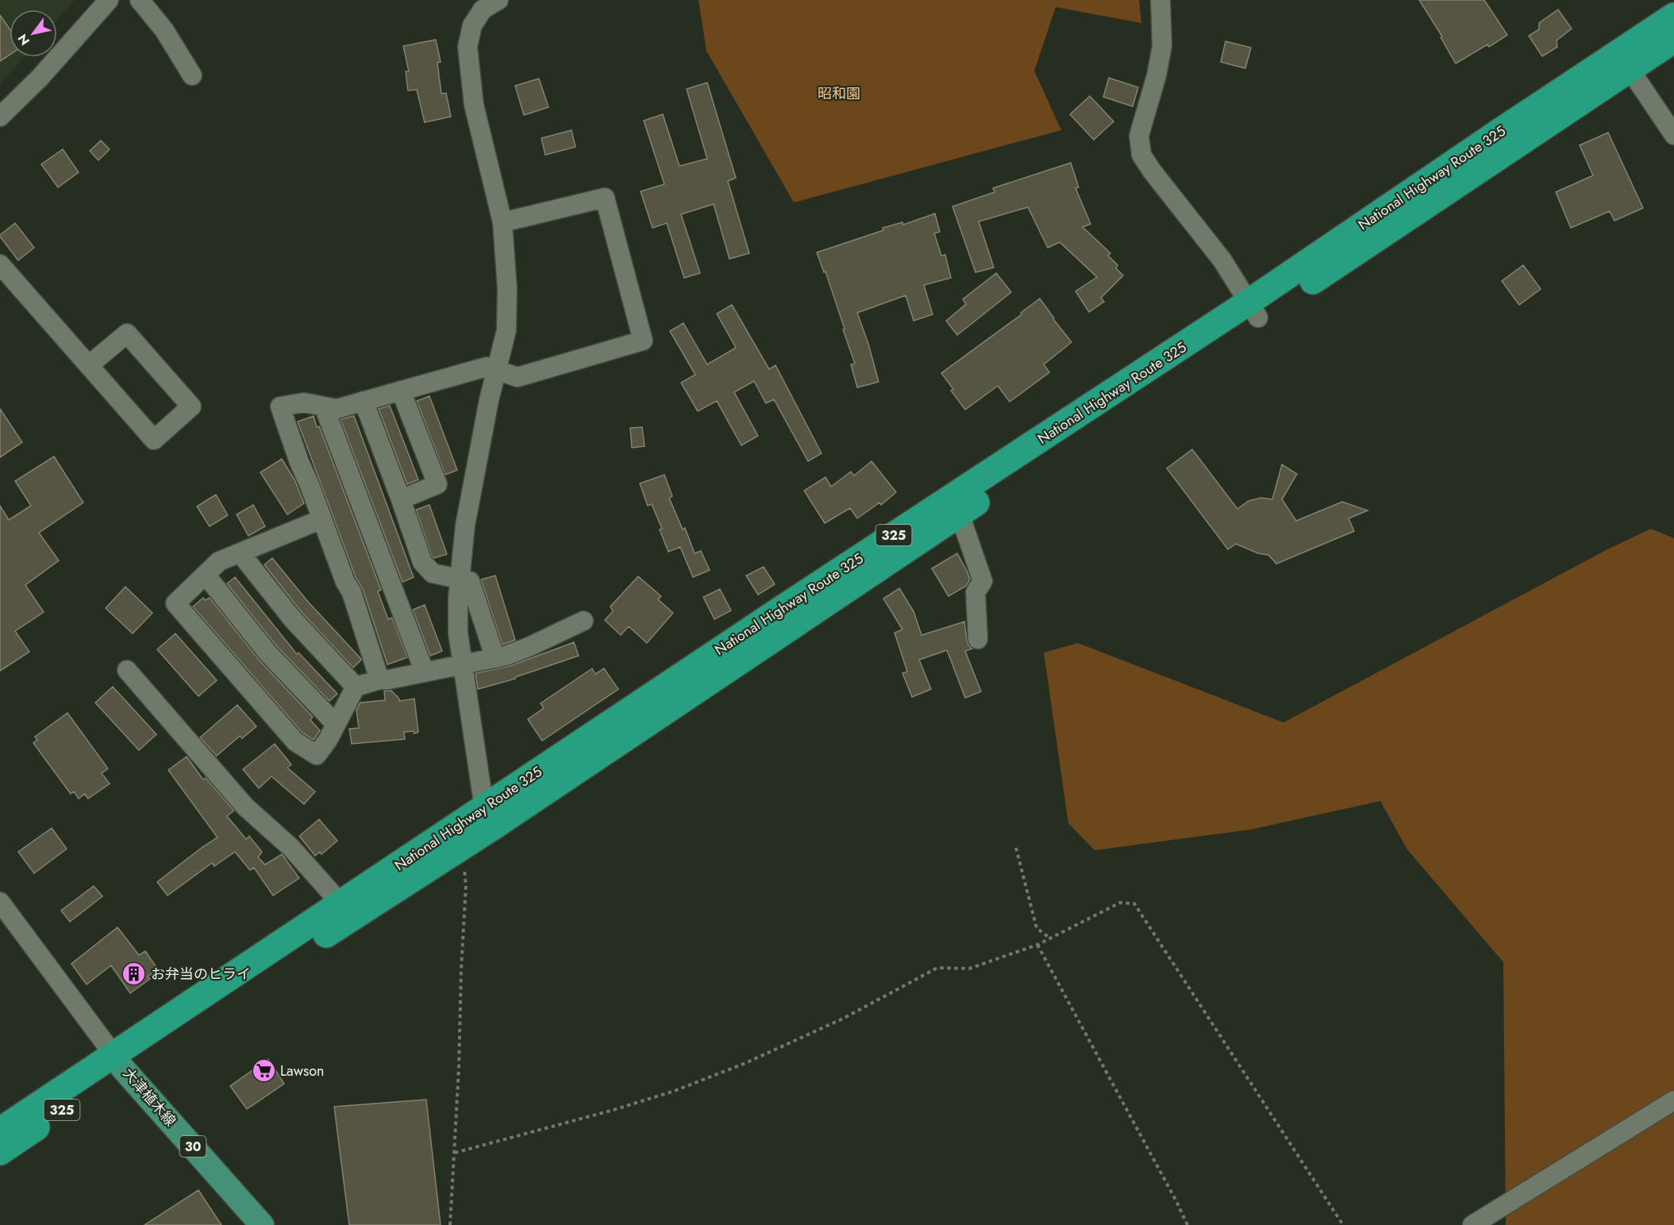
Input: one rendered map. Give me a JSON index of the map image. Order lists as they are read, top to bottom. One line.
{"streets":{"highway":["National Highway Route 325","325"],"main road":["大津植木線","30"]},"crossings":[["National Highway Route 325","大津植木線"]],"parks":["昭和園"],"places":{"building":["お弁当のヒライ"],"supermarket":["Lawson"]},"north":"bottom left"}
